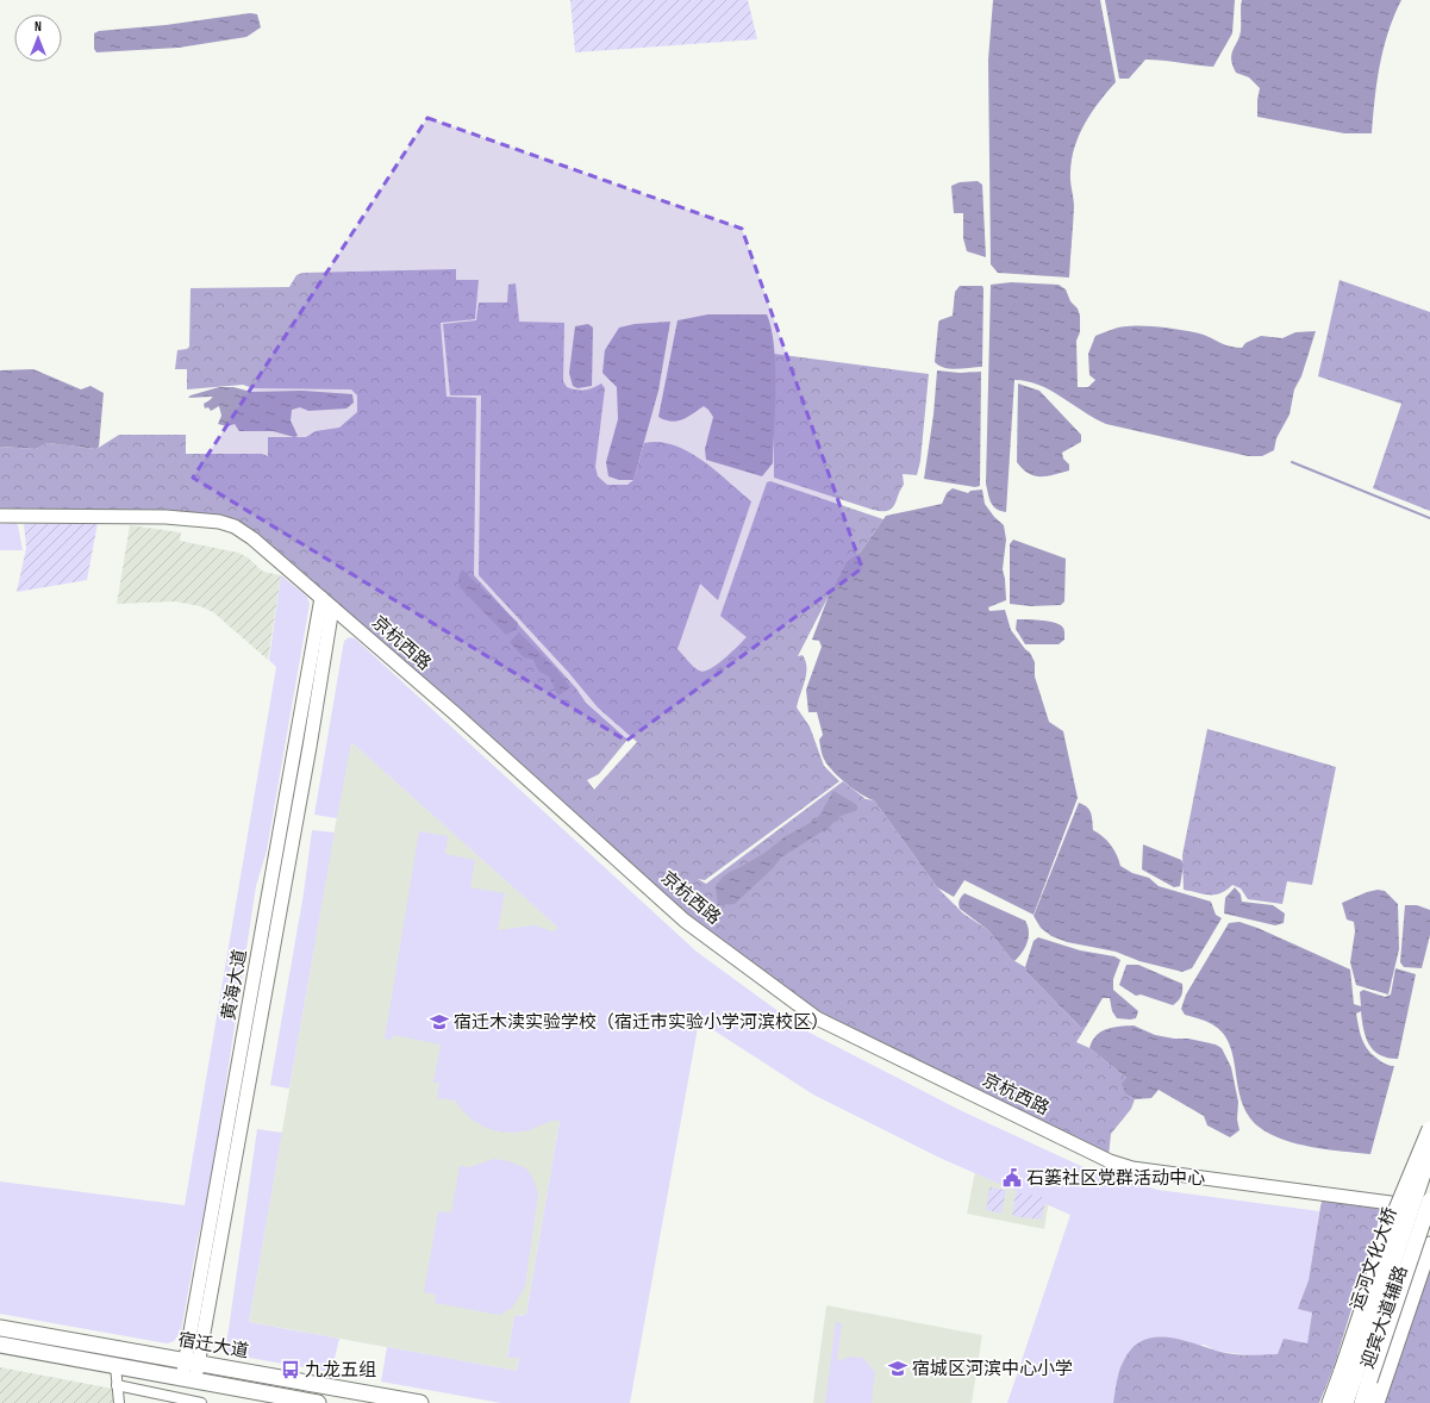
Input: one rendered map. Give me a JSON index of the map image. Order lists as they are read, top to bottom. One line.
{"streets":{"main road":["京杭西路","黄海大道","运河文化大桥","迎宾大道辅路","宿迁大道"]},"crossings":[["京杭西路","黄海大道"],["黄海大道","宿迁大道"],["运河文化大桥","迎宾大道辅路"]],"places":{"school or university":["宿迁木渎实验学校（宿迁市实验小学河滨校区）","宿城区河滨中心小学"],"public building":["石篓社区党群活动中心"],"bus stop":["九龙五组"]},"north":"top"}
